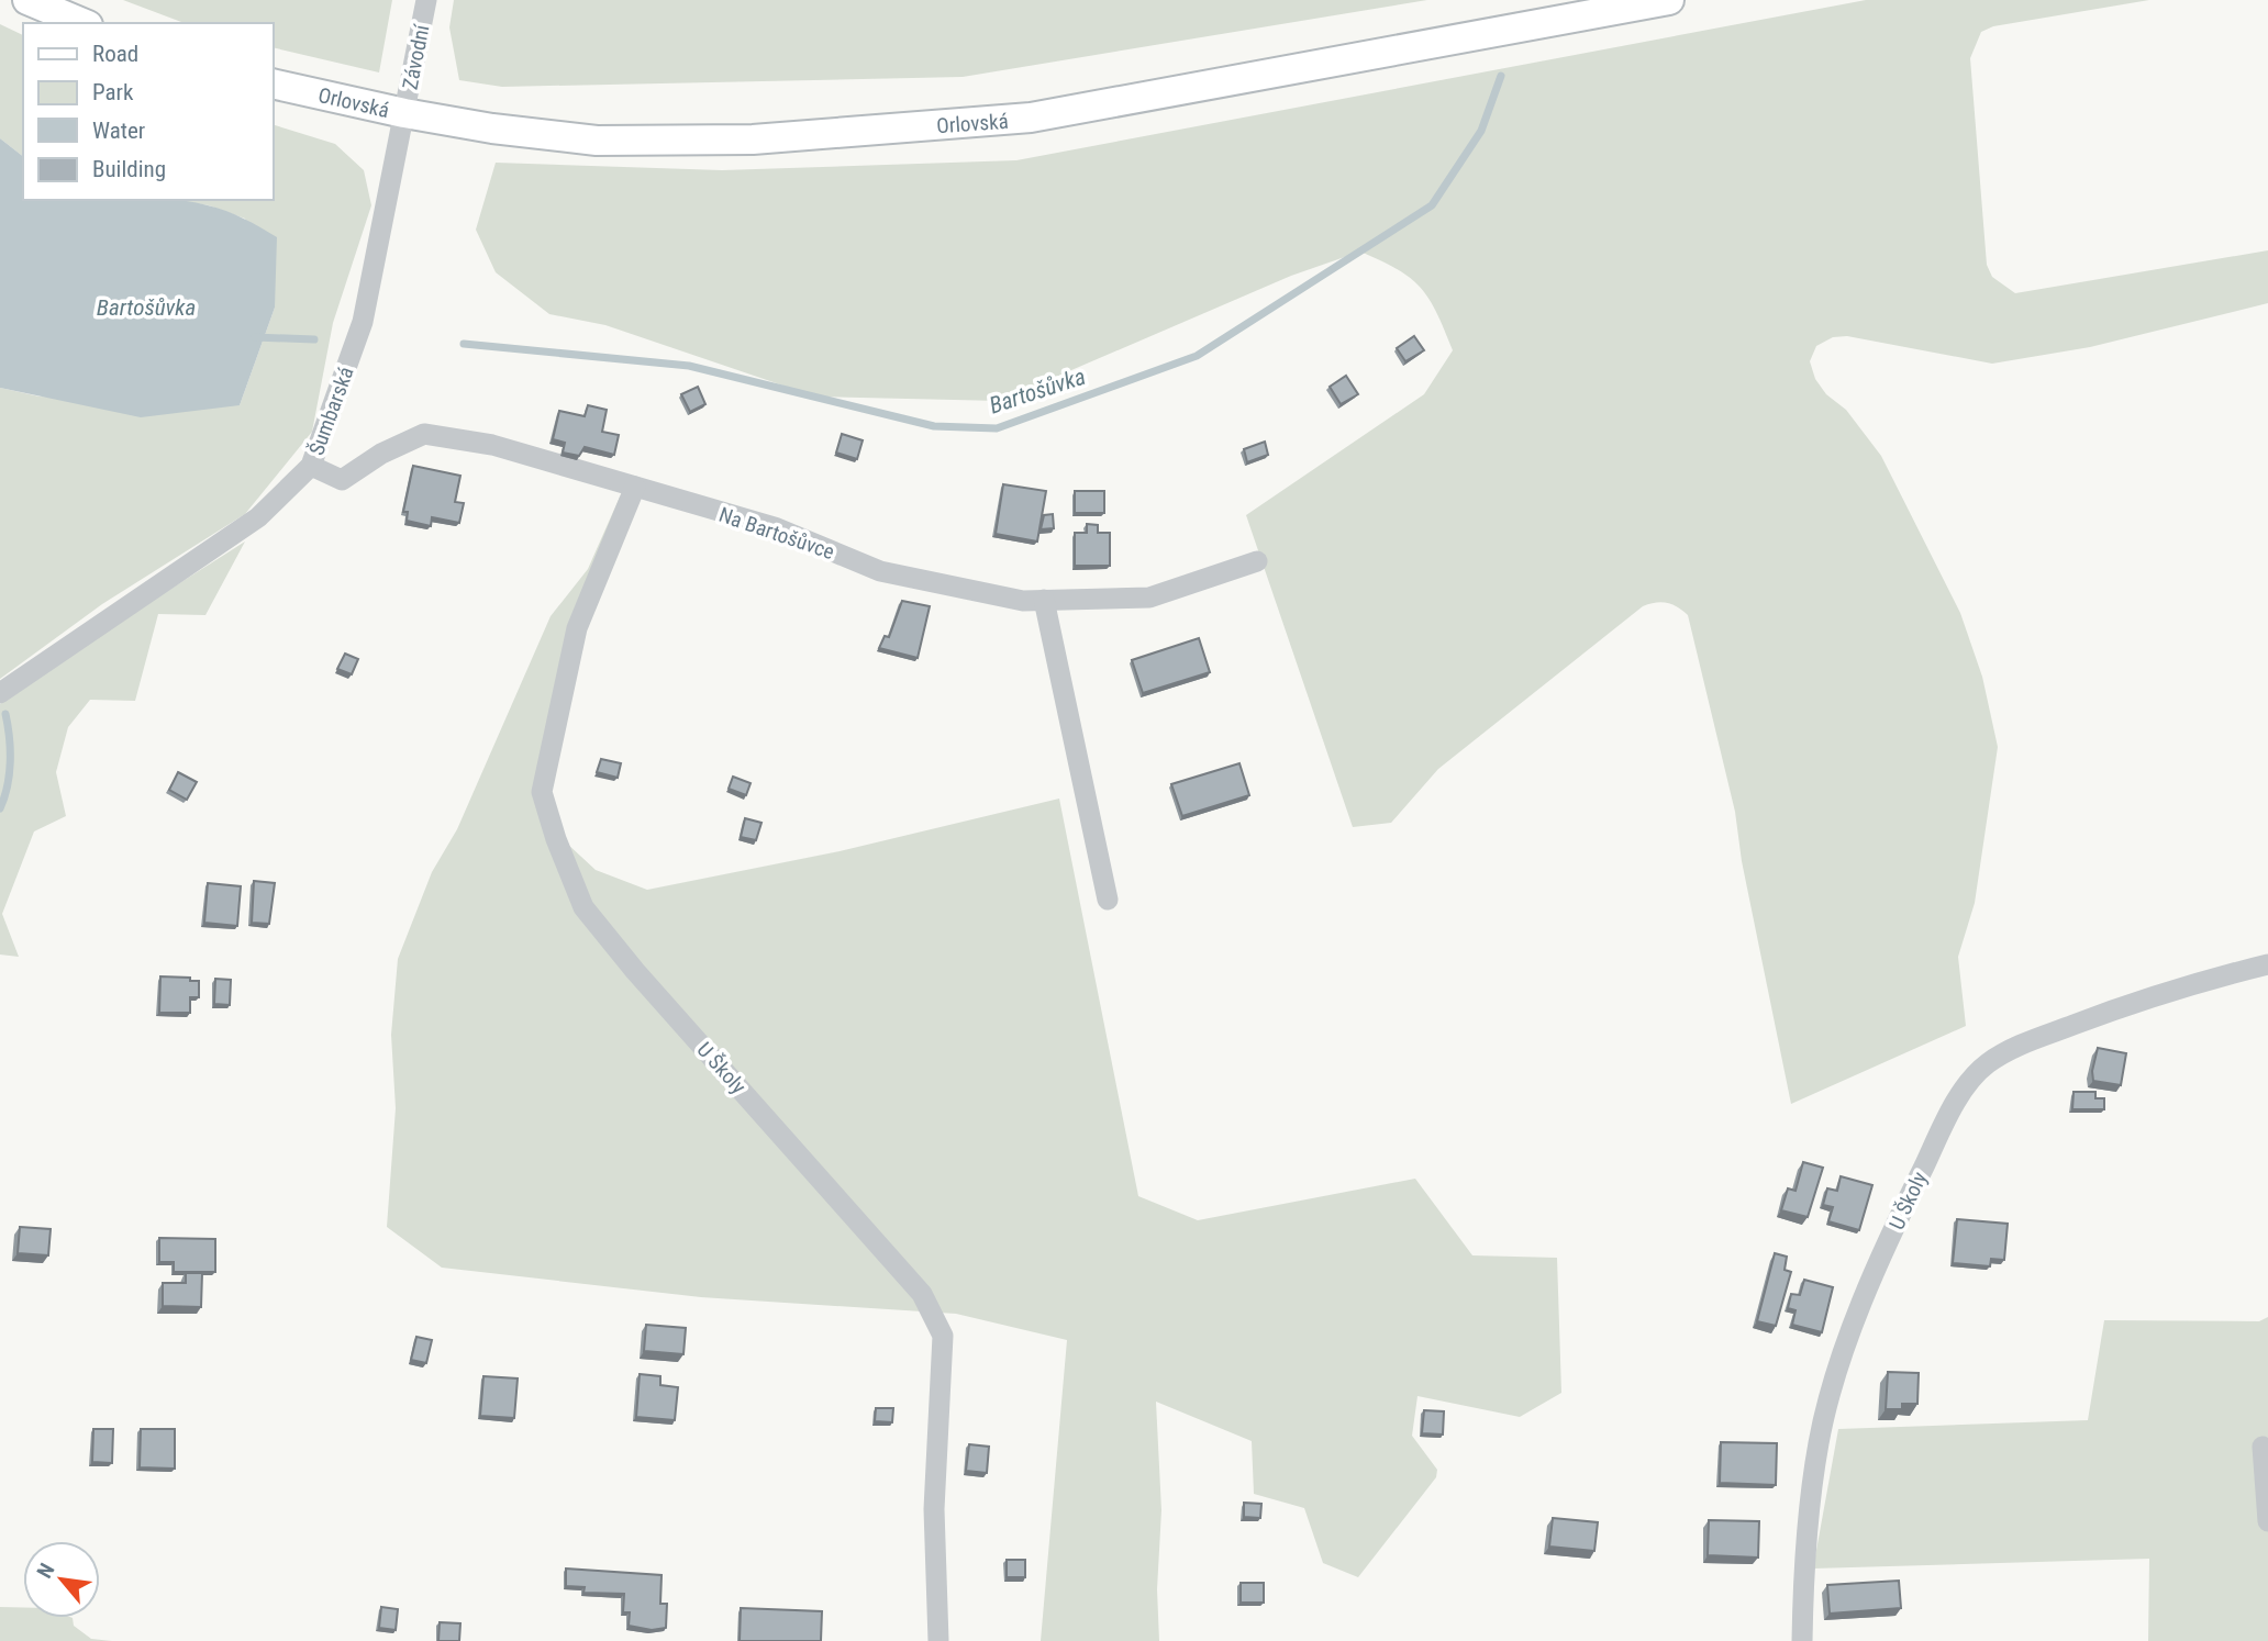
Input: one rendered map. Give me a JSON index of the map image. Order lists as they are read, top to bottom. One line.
{"streets":{"street":["Závodní","Orlovská","Šumbarská","Na Bartošůvce","U Školy"]},"crossings":[["Závodní","Orlovská"],["Závodní","Šumbarská"],["Orlovská","Šumbarská"],["Šumbarská","Na Bartošůvce"],["Na Bartošůvce","U Školy"]],"water":["Bartošůvka"],"legend":["Road","Park","Water","Building"],"north":"top left"}
